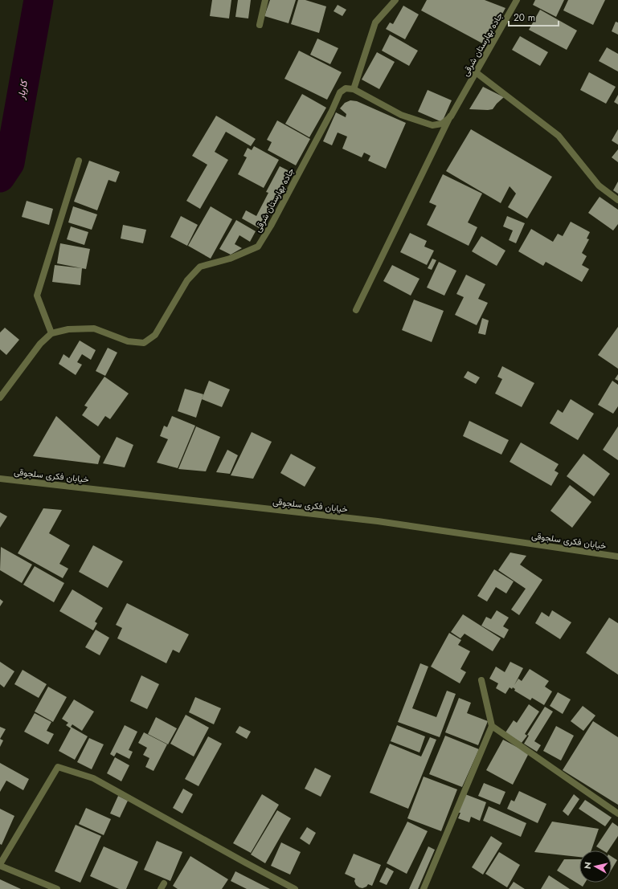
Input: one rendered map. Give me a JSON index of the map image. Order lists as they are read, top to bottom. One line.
{"streets":{"street":["جاده بهارستان شرقی","خیابان فکری سلجوقی"]},"water":["کاربار"],"scale_bar":"20 m","north":"left"}
